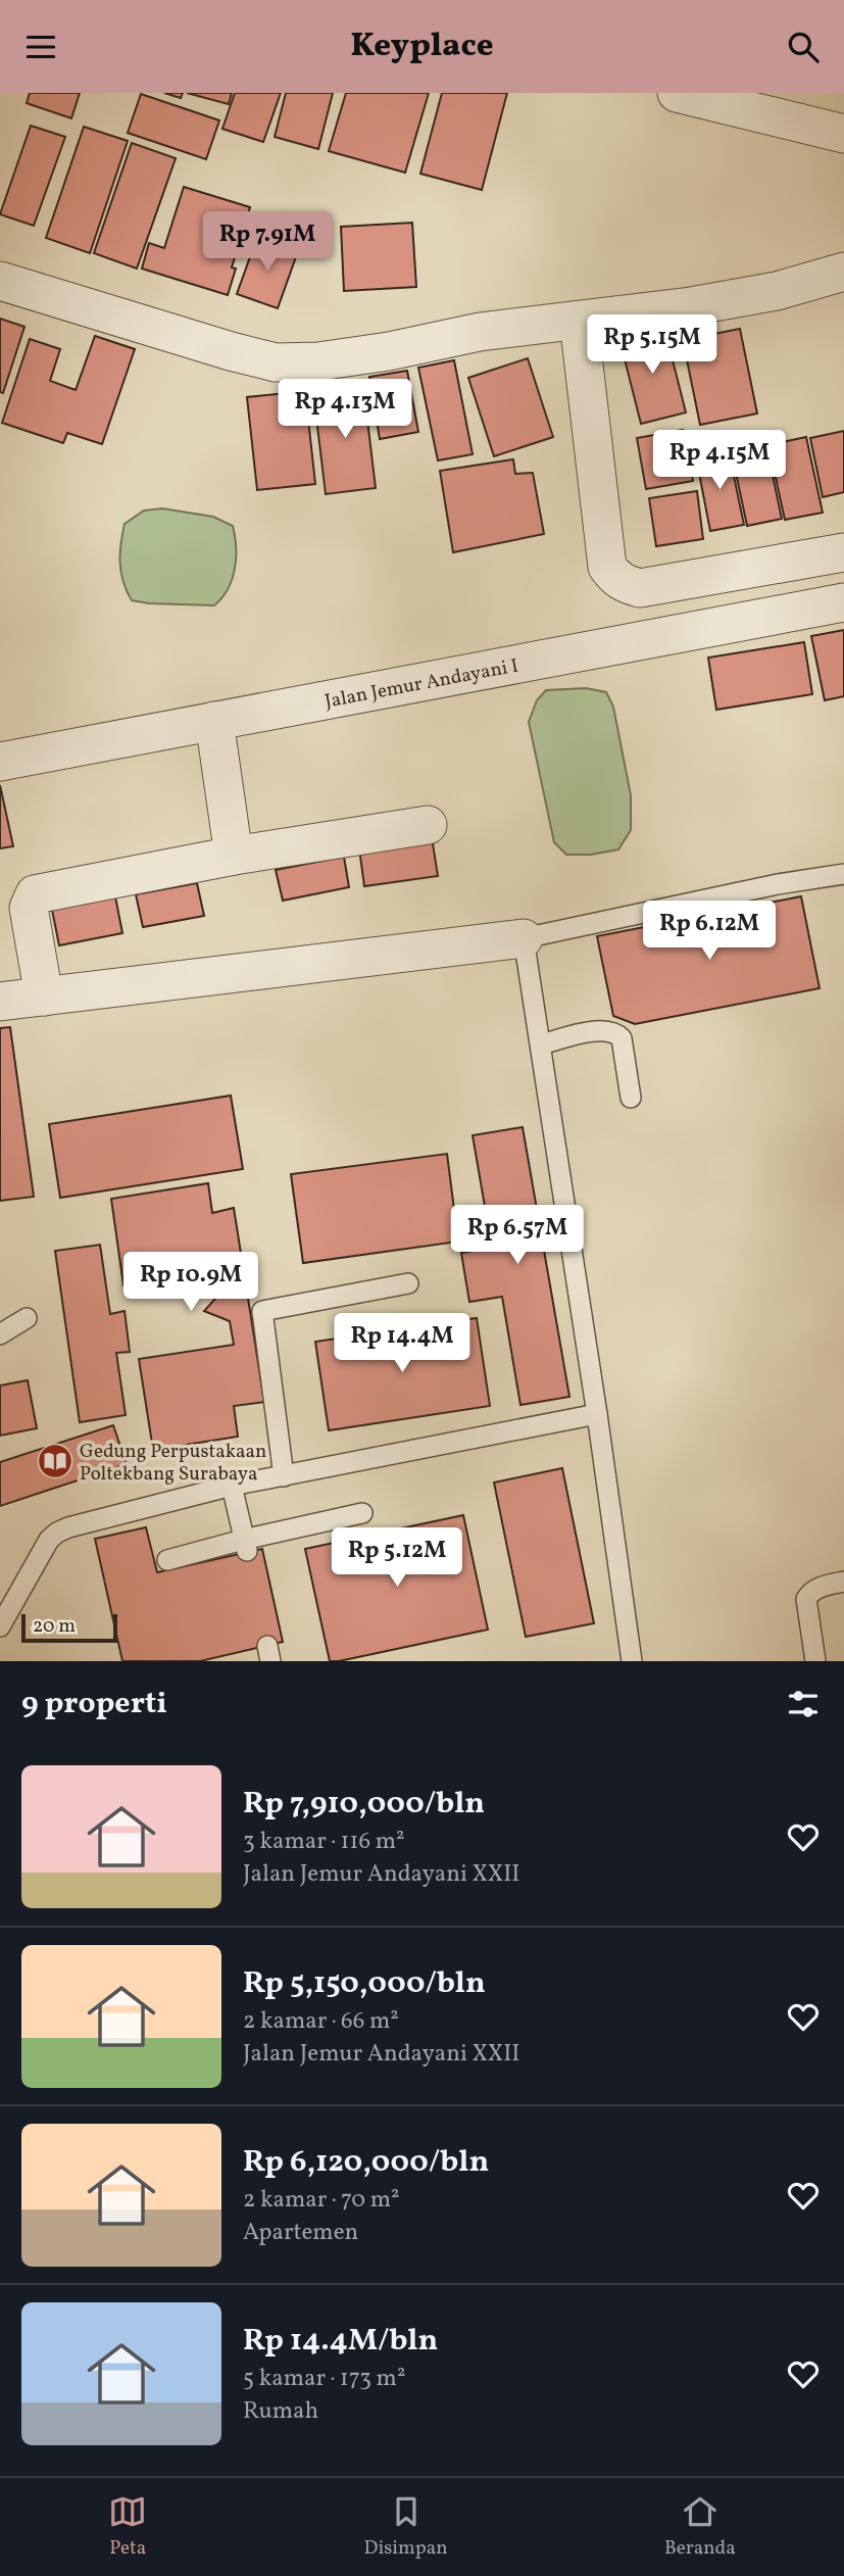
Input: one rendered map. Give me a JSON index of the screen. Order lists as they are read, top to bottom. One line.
{"streets":{"street":["Jalan Jemur Andayani I"]},"places":{"library":["Gedung Perpustakaan Poltekbang Surabaya"]},"scale_bar":"20 m","page":{"header":"Keyplace","price":["Rp 7.91M","Rp 5.15M","Rp 4.13M","Rp 4.15M","Rp 6.12M","Rp 6.57M","Rp 10.9M","Rp 14.4M","Rp 5.12M"],"scale":"20 m","heading":"9 properti","list":[{"name":"Rp 7,910,000/bln","note":"3 kamar · 116 m² · Jalan Jemur Andayani XXII"},{"name":"Rp 5,150,000/bln","note":"2 kamar · 66 m² · Jalan Jemur Andayani XXII"},{"name":"Rp 6,120,000/bln","note":"2 kamar · 70 m² · Apartemen"},{"name":"Rp 14.4M/bln","note":"5 kamar · 173 m² · Rumah"}],"tabs":["Peta","Disimpan","Beranda"]}}
